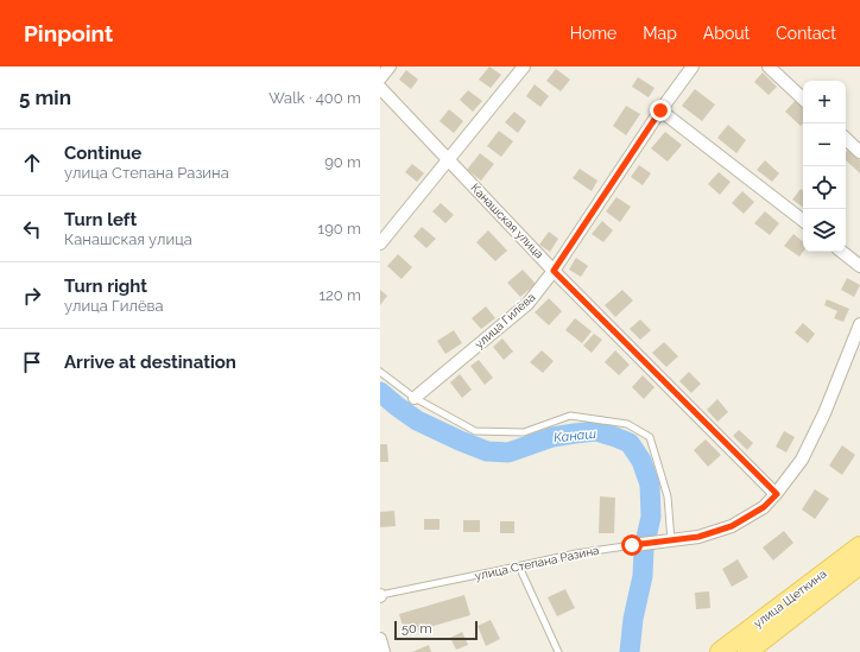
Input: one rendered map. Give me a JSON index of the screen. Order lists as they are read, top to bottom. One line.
{"streets":{"main road":["улица Щеткина"],"street":["Канашская улица","улица Гилёва","улица Степана Разина"]},"crossings":[["Канашская улица","улица Гилёва"],["Канашская улица","улица Степана Разина"]],"water":["Канаш"],"scale_bar":"50 m","page":{"header":"Pinpoint","nav":["Home","Map","About","Contact"],"heading":["5 min","Walk · 400 m"],"map_buttons":["+","−"],"list":[["Continue","улица Степана Разина","90 m"],["Turn left","Канашская улица","190 m"],["Turn right","улица Гилёва","120 m"],"Arrive at destination"],"scale":"50 m"}}
